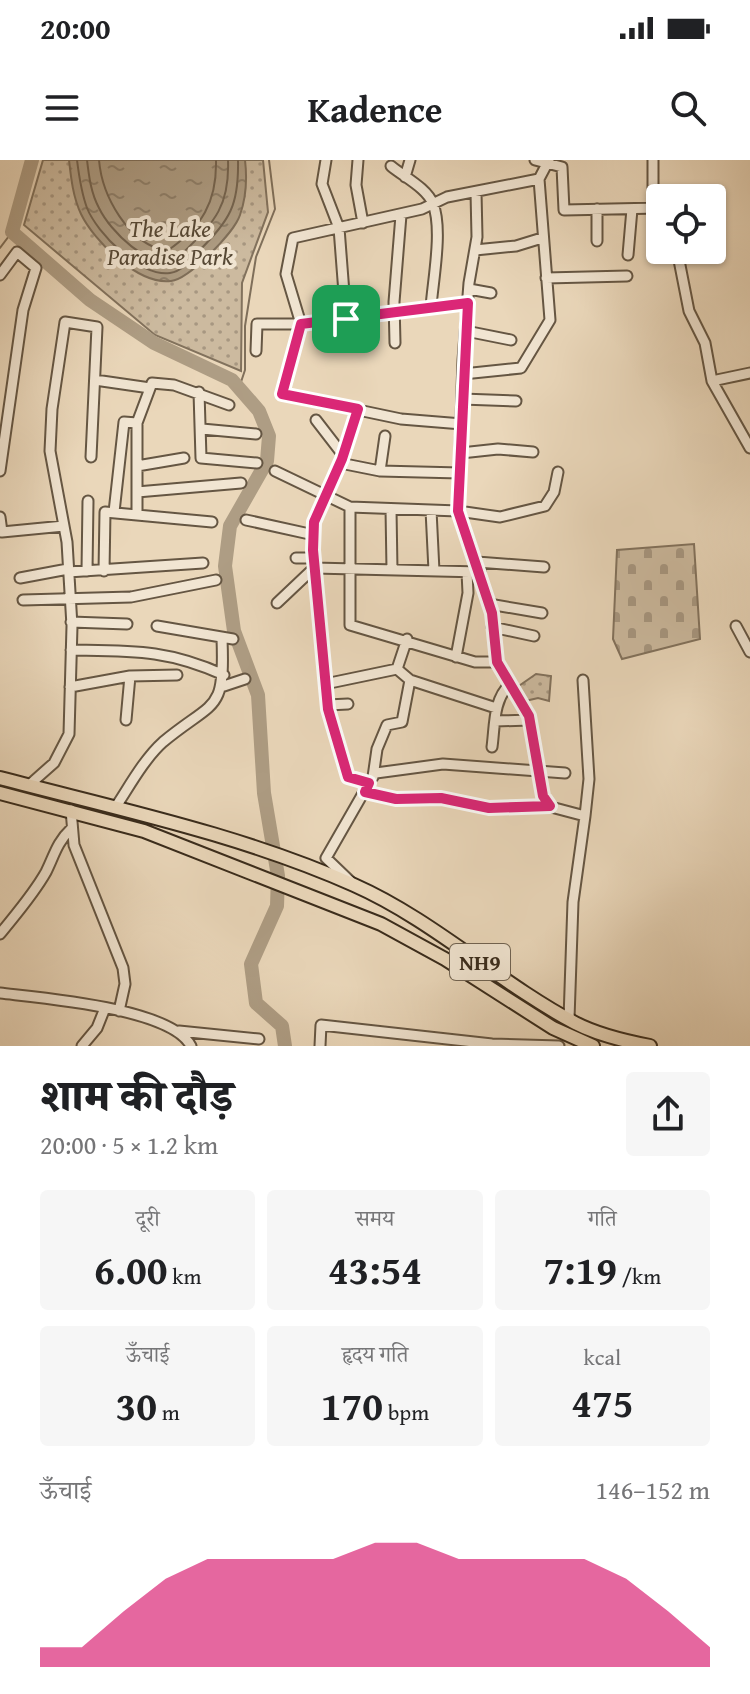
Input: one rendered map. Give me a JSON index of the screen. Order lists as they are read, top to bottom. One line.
{"streets":{"highway":["NH9"]},"parks":["The Lake Paradise Park"],"page":{"status":"20:00","header":"Kadence","heading":["शाम की दौड़","20:00 · 5 × 1.2 km"],"stats":[["दूरी","6.00 km"],["समय","43:54"],["गति","7:19 /km"],["ऊँचाई","30 m"],["हृदय गति","170 bpm"],["kcal","475"]],"chart":["ऊँचाई","146–152 m"]}}
